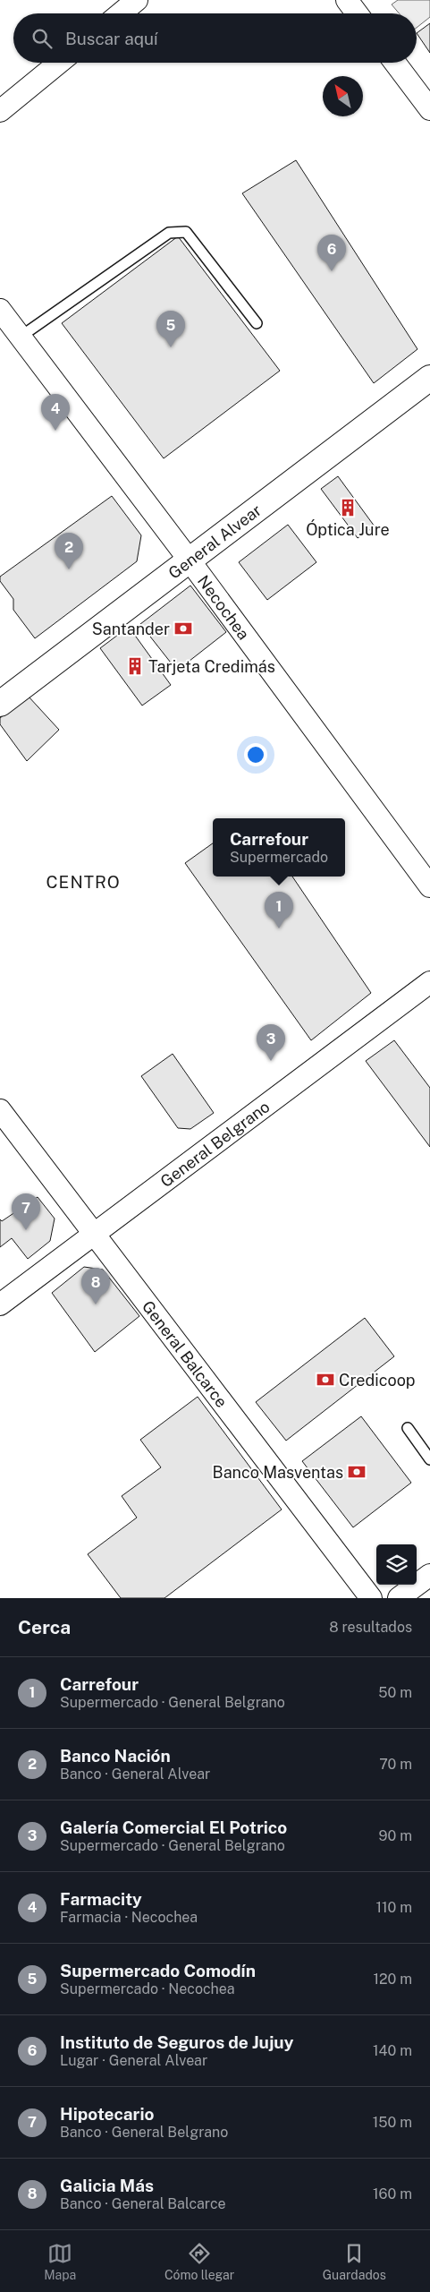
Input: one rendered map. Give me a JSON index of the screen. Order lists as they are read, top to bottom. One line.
{"streets":{"street":["General Alvear","Necochea","General Belgrano","General Balcarce"]},"crossings":[["General Alvear","Necochea"],["General Belgrano","General Balcarce"]],"districts":["CENTRO"],"places":{"building":["Óptica Jure","Tarjeta Credimás"],"bank":["Santander","Credicoop","Banco Masventas"]},"north":"top left","page":{"search":"Buscar aquí","pins":["6","5","4","2","1","3","7","8"],"popup":["Carrefour","Supermercado"],"heading":["Cerca","8 resultados"],"list":[{"mark":"1","name":"Carrefour","note":"Supermercado · General Belgrano","value":"50 m"},{"mark":"2","name":"Banco Nación","note":"Banco · General Alvear","value":"70 m"},{"mark":"3","name":"Galería Comercial El Potrico","note":"Supermercado · General Belgrano","value":"90 m"},{"mark":"4","name":"Farmacity","note":"Farmacia · Necochea","value":"110 m"},{"mark":"5","name":"Supermercado Comodín","note":"Supermercado · Necochea","value":"120 m"},{"mark":"6","name":"Instituto de Seguros de Jujuy","note":"Lugar · General Alvear","value":"140 m"},{"mark":"7","name":"Hipotecario","note":"Banco · General Belgrano","value":"150 m"},{"mark":"8","name":"Galicia Más","note":"Banco · General Balcarce","value":"160 m"}],"nav":["Mapa","Cómo llegar","Guardados"]}}
